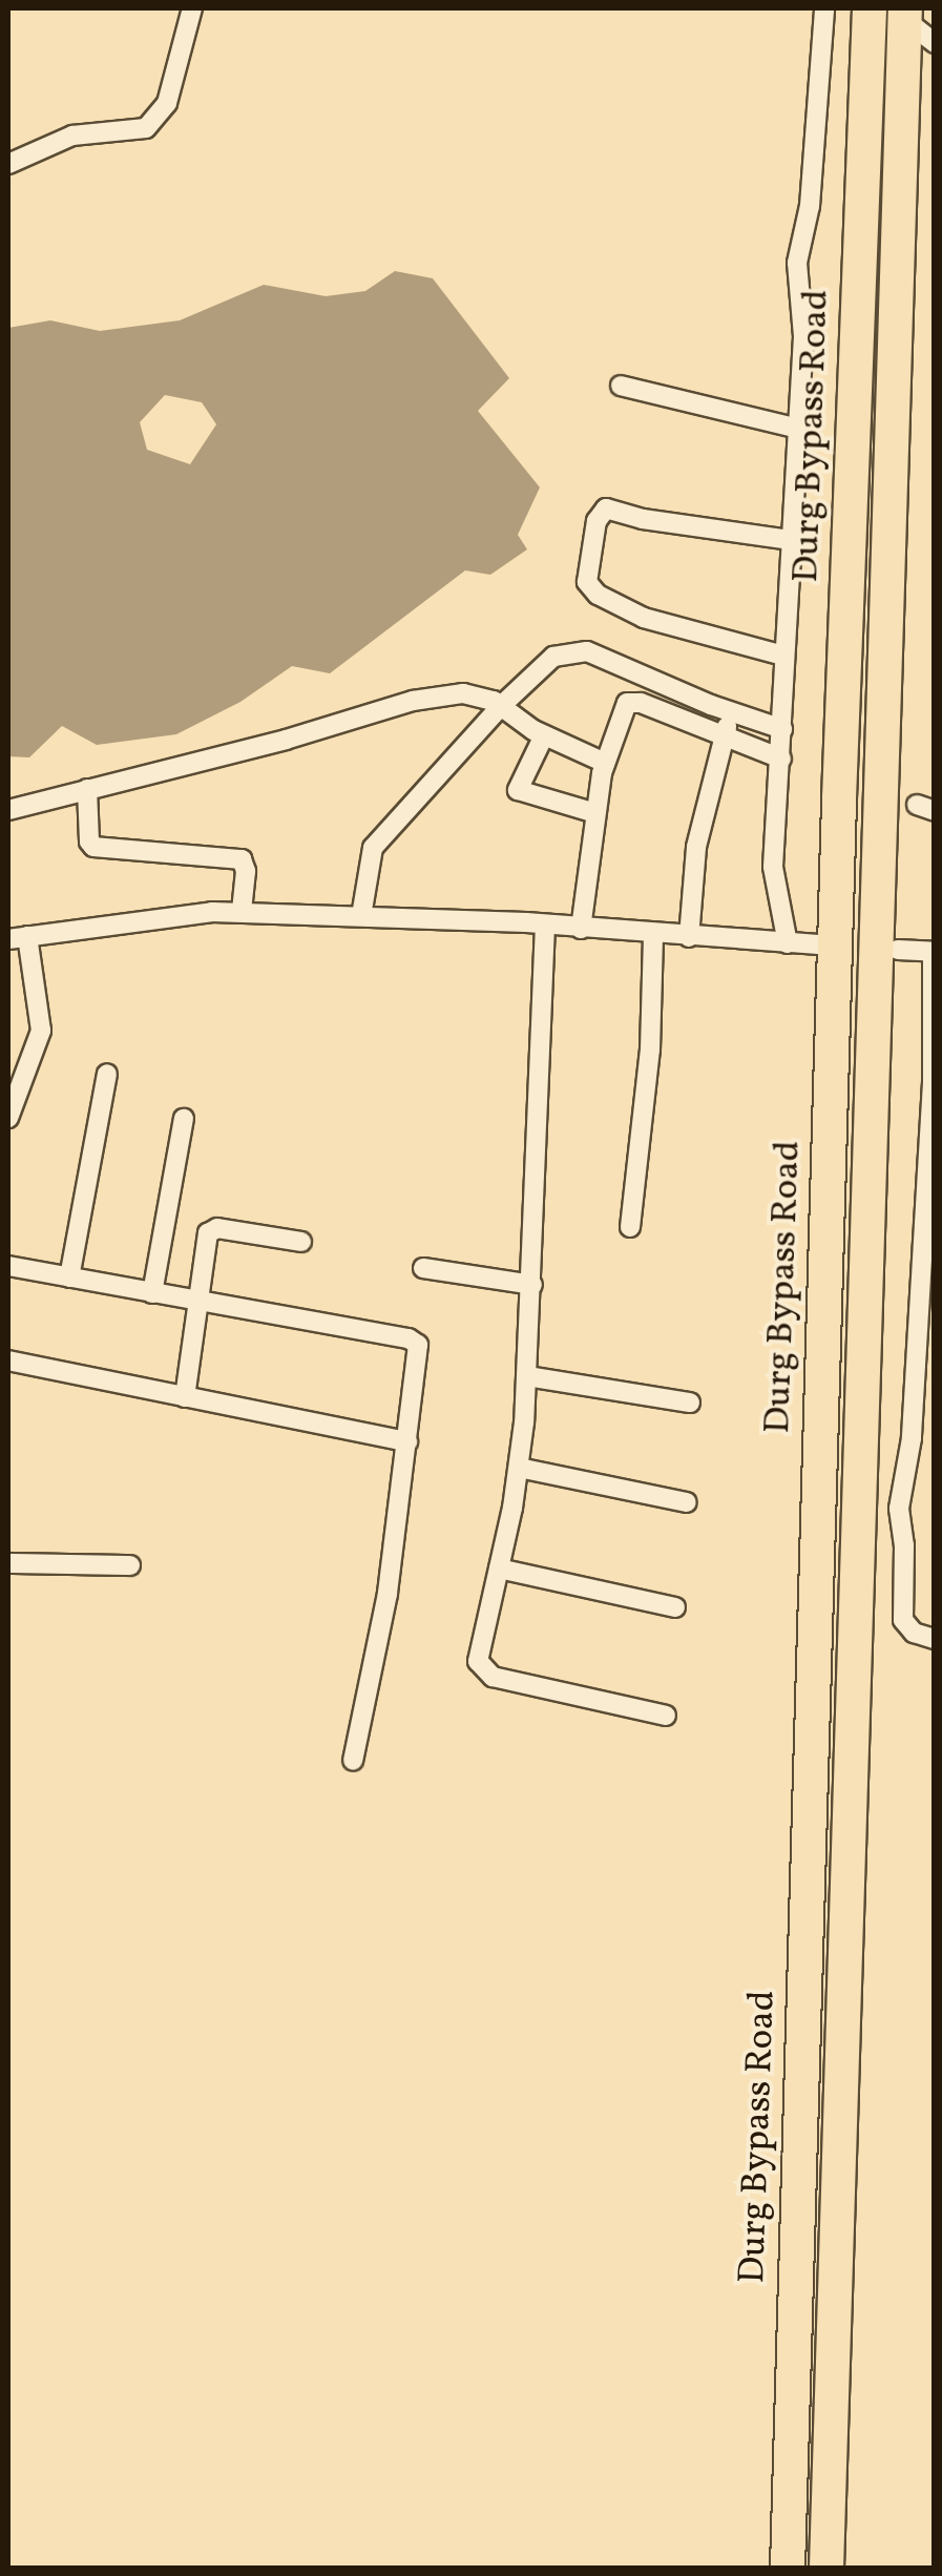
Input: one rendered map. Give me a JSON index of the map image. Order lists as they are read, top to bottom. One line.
{"streets":{"highway":["Durg Bypass Road"]}}
